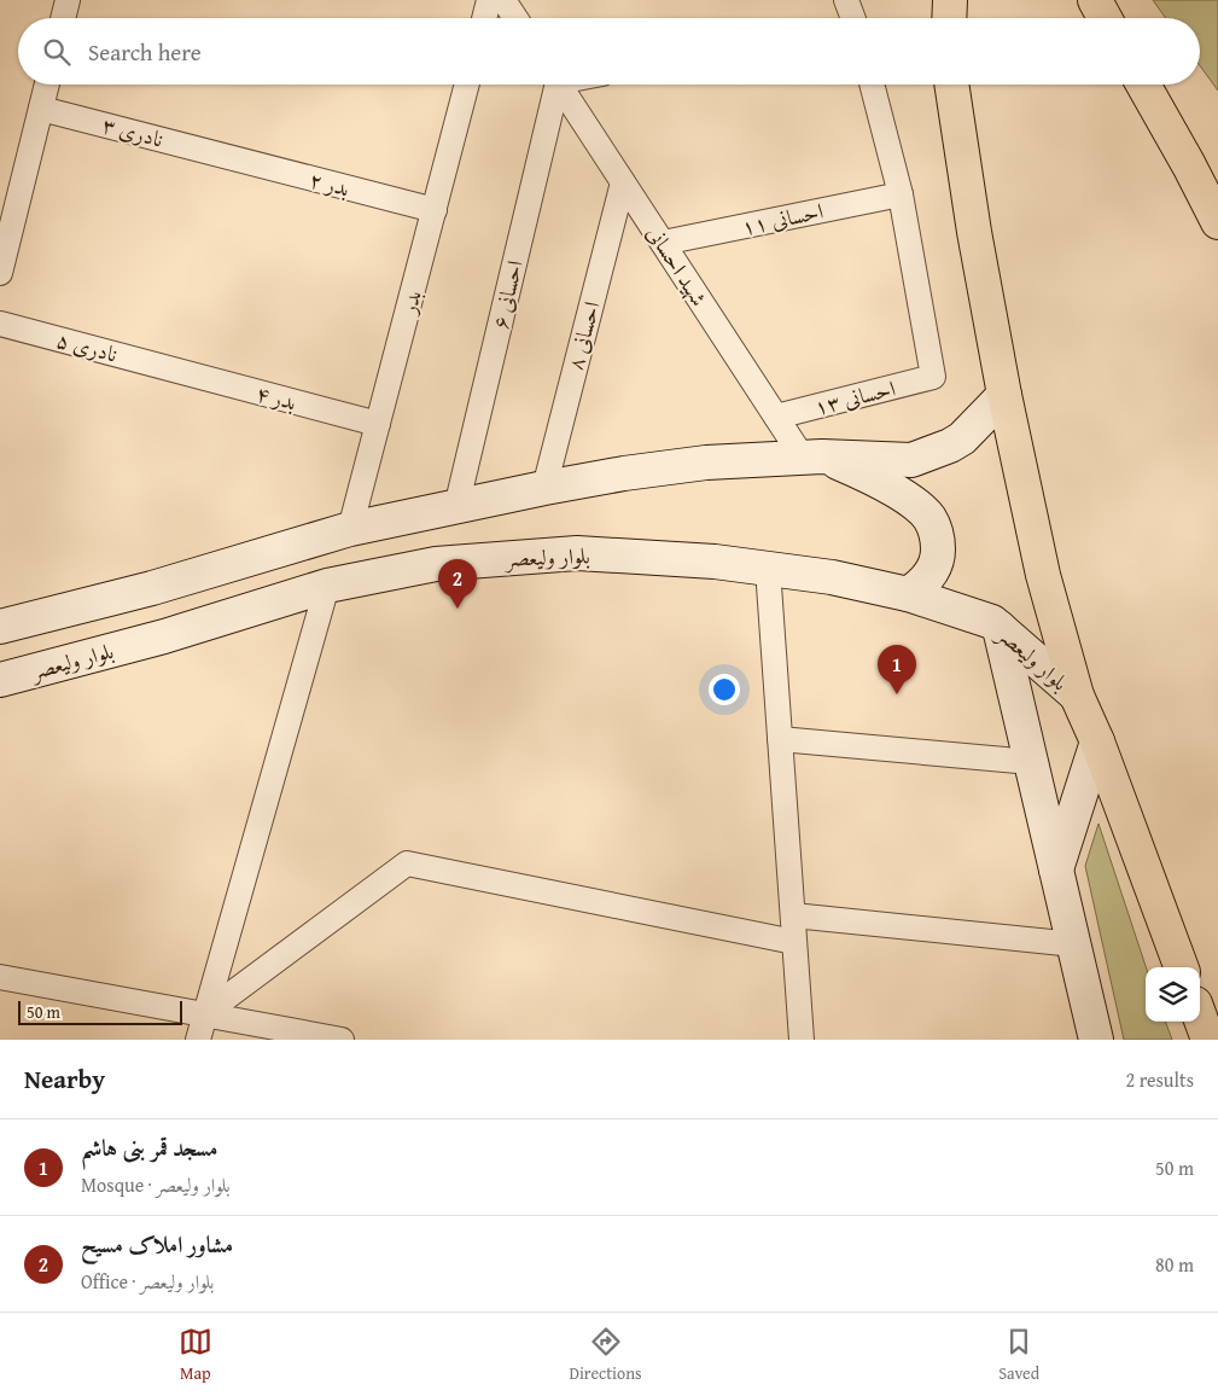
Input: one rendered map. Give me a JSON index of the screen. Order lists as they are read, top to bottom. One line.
{"streets":{"main road":["بلوار ولیعصر"],"street":["نادری ۳","بدر ۲","احسانی ۱۱","شهید احسانی","احسانی ۶","بدر","احسانی ۸","نادری ۵","بدر ۴","احسانی ۱۳"]},"crossings":[["نادری ۳","بدر ۲"],["بدر ۲","بدر"],["احسانی ۱۱","شهید احسانی"],["احسانی ۱۱","احسانی ۱۳"],["شهید احسانی","احسانی ۸"],["شهید احسانی","احسانی ۱۳"],["بدر","بدر ۴"],["نادری ۵","بدر ۴"]],"scale_bar":"50 m","page":{"search":"Search here","pins":["2","1"],"scale":"50 m","heading":["Nearby","2 results"],"list":[{"mark":"1","name":"مسجد قمر بنی هاشم","note":"Mosque · بلوار ولیعصر","value":"50 m"},{"mark":"2","name":"مشاور املاک مسیح","note":"Office · بلوار ولیعصر","value":"80 m"}],"nav":["Map","Directions","Saved"]}}
